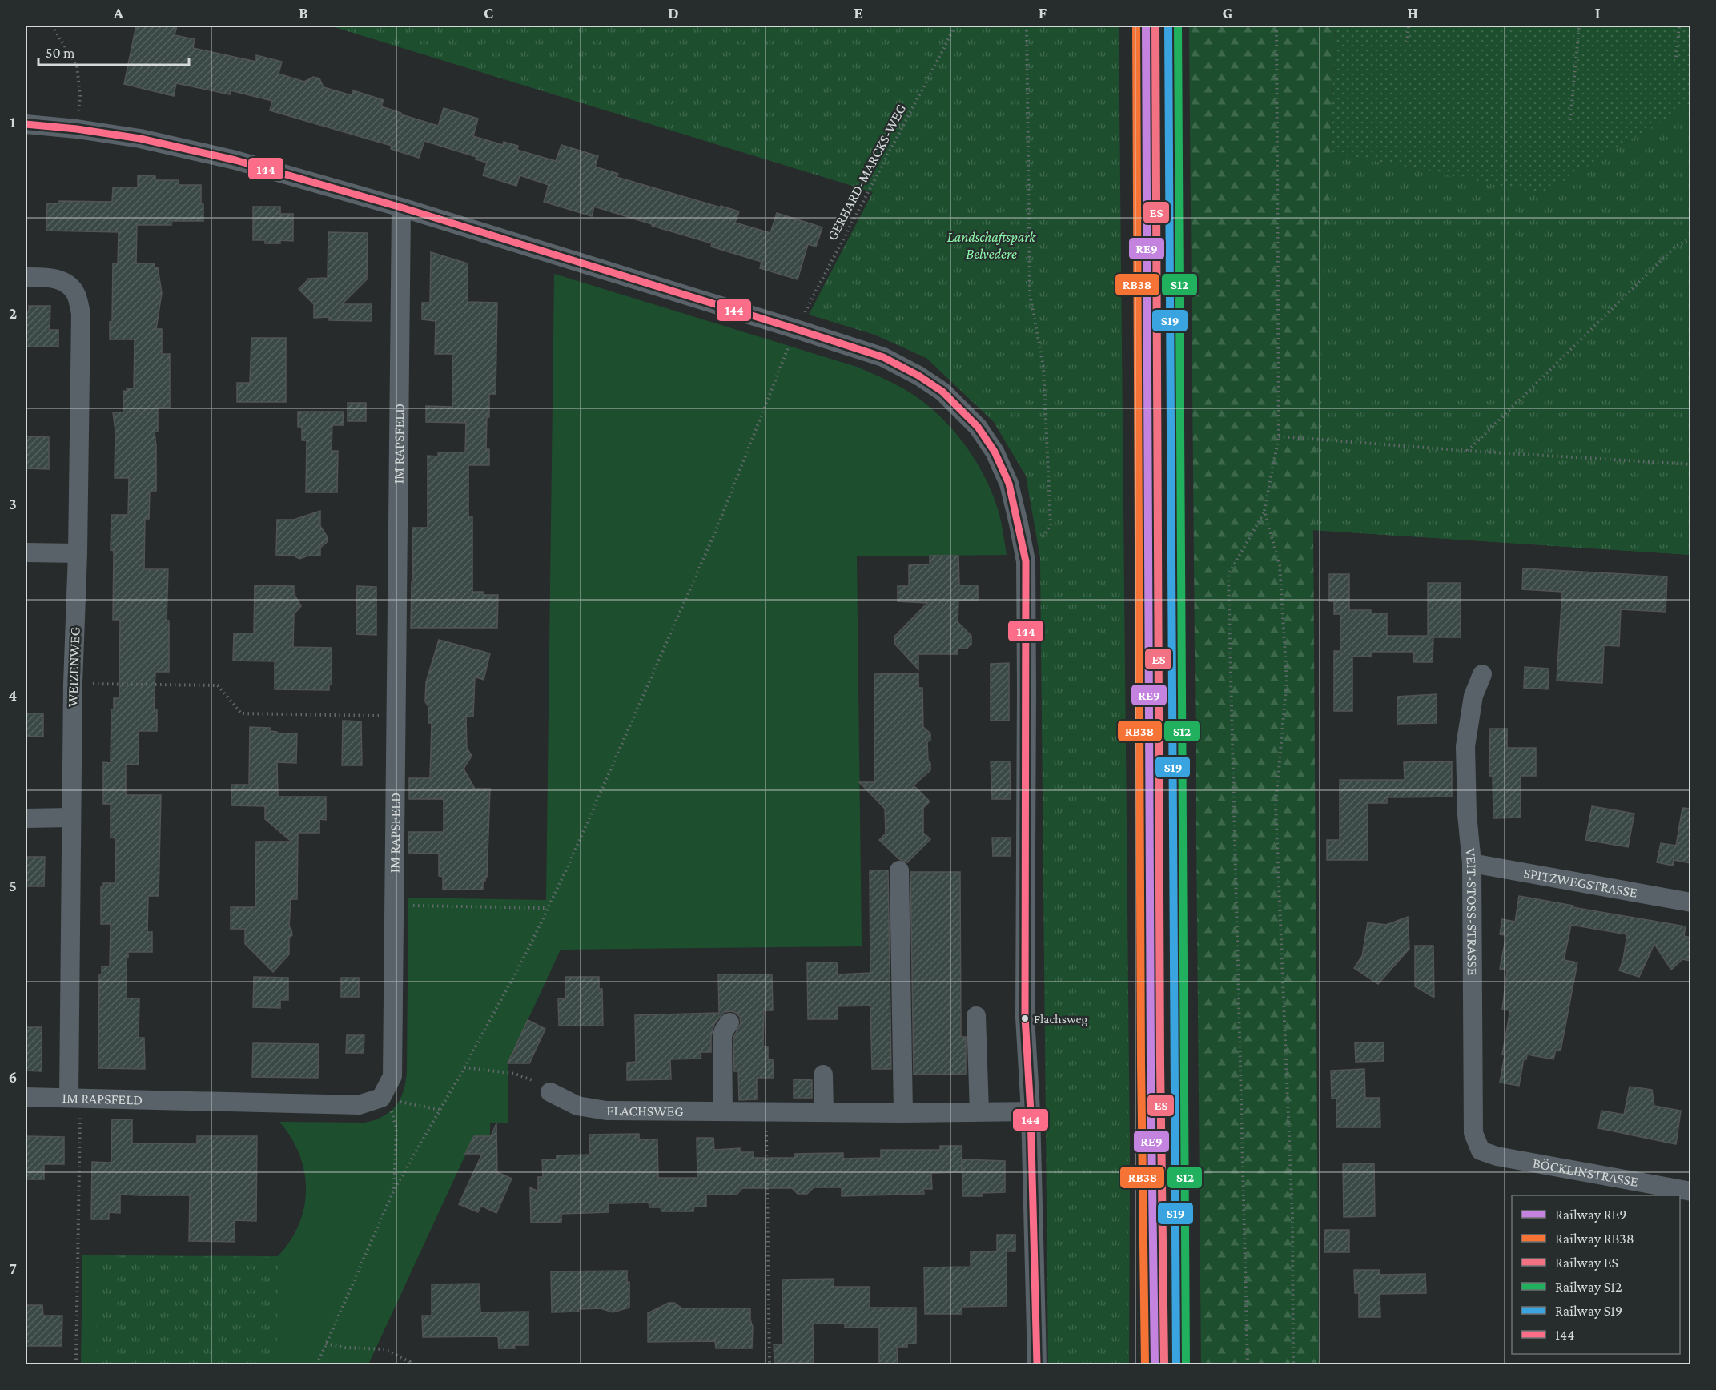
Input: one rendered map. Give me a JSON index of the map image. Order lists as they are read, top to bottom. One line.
{"streets":{"street":["IM RAPSFELD","WEIZENWEG","SPITZWEGSTRASSE","VEIT-STOSS-STRASSE","FLACHSWEG","BÖCKLINSTRASSE"],"path":["GERHARD-MARCKS-WEG"]},"crossings":[["IM RAPSFELD","WEIZENWEG"],["SPITZWEGSTRASSE","VEIT-STOSS-STRASSE"],["VEIT-STOSS-STRASSE","BÖCKLINSTRASSE"]],"parks":["Landschaftspark Belvedere"],"places":["Flachsweg"],"lines":["rail line RE9","rail line RB38","rail line ES","rail line S12","rail line S19","transit line 144"],"legend":["Railway RE9","Railway RB38","Railway ES","Railway S12","Railway S19","144"],"scale_bar":"50 m","grid":{"columns":["A","B","C","D","E","F","G","H","I"],"rows":["1","2","3","4","5","6","7"]}}
